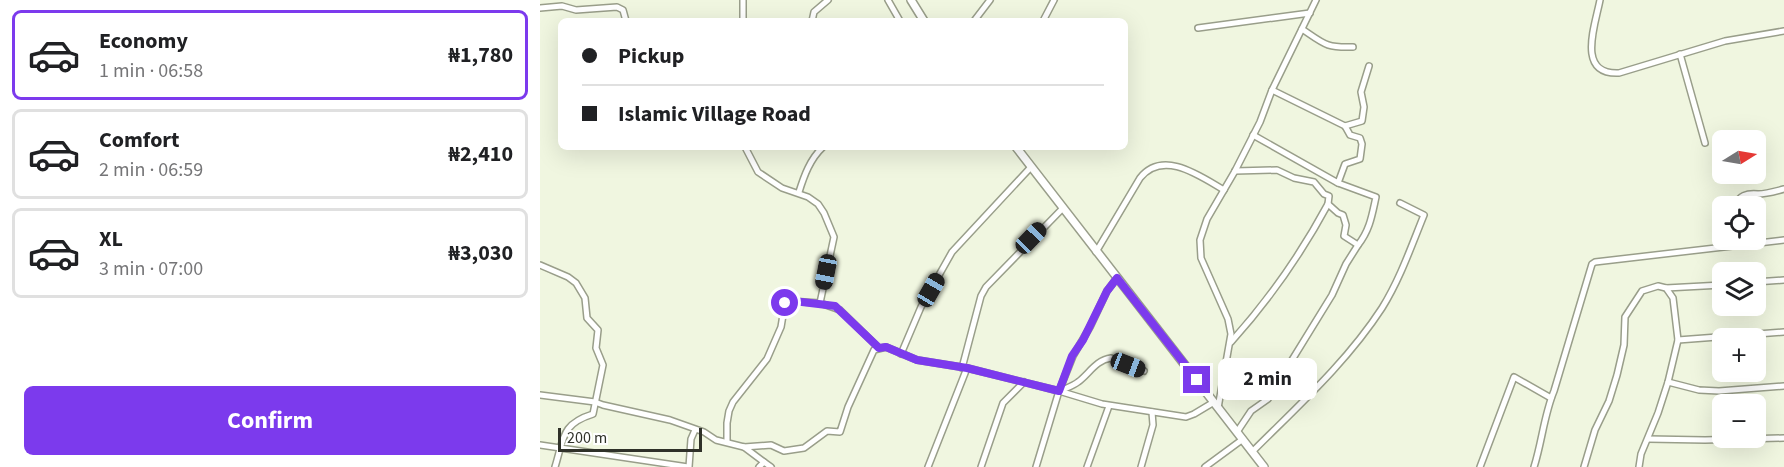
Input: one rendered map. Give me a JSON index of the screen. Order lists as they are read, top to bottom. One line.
{"scale_bar":"200 m","north":"right","page":{"list":[{"name":"Economy","note":"1 min · 06:58","value":"₦1,780"},{"name":"Comfort","note":"2 min · 06:59","value":"₦2,410"},{"name":"XL","note":"3 min · 07:00","value":"₦3,030"}],"banner":["Pickup","Islamic Village Road"],"map_buttons":["+","−"],"bubble":"2 min","buttons":"Confirm","scale":"200 m"}}
